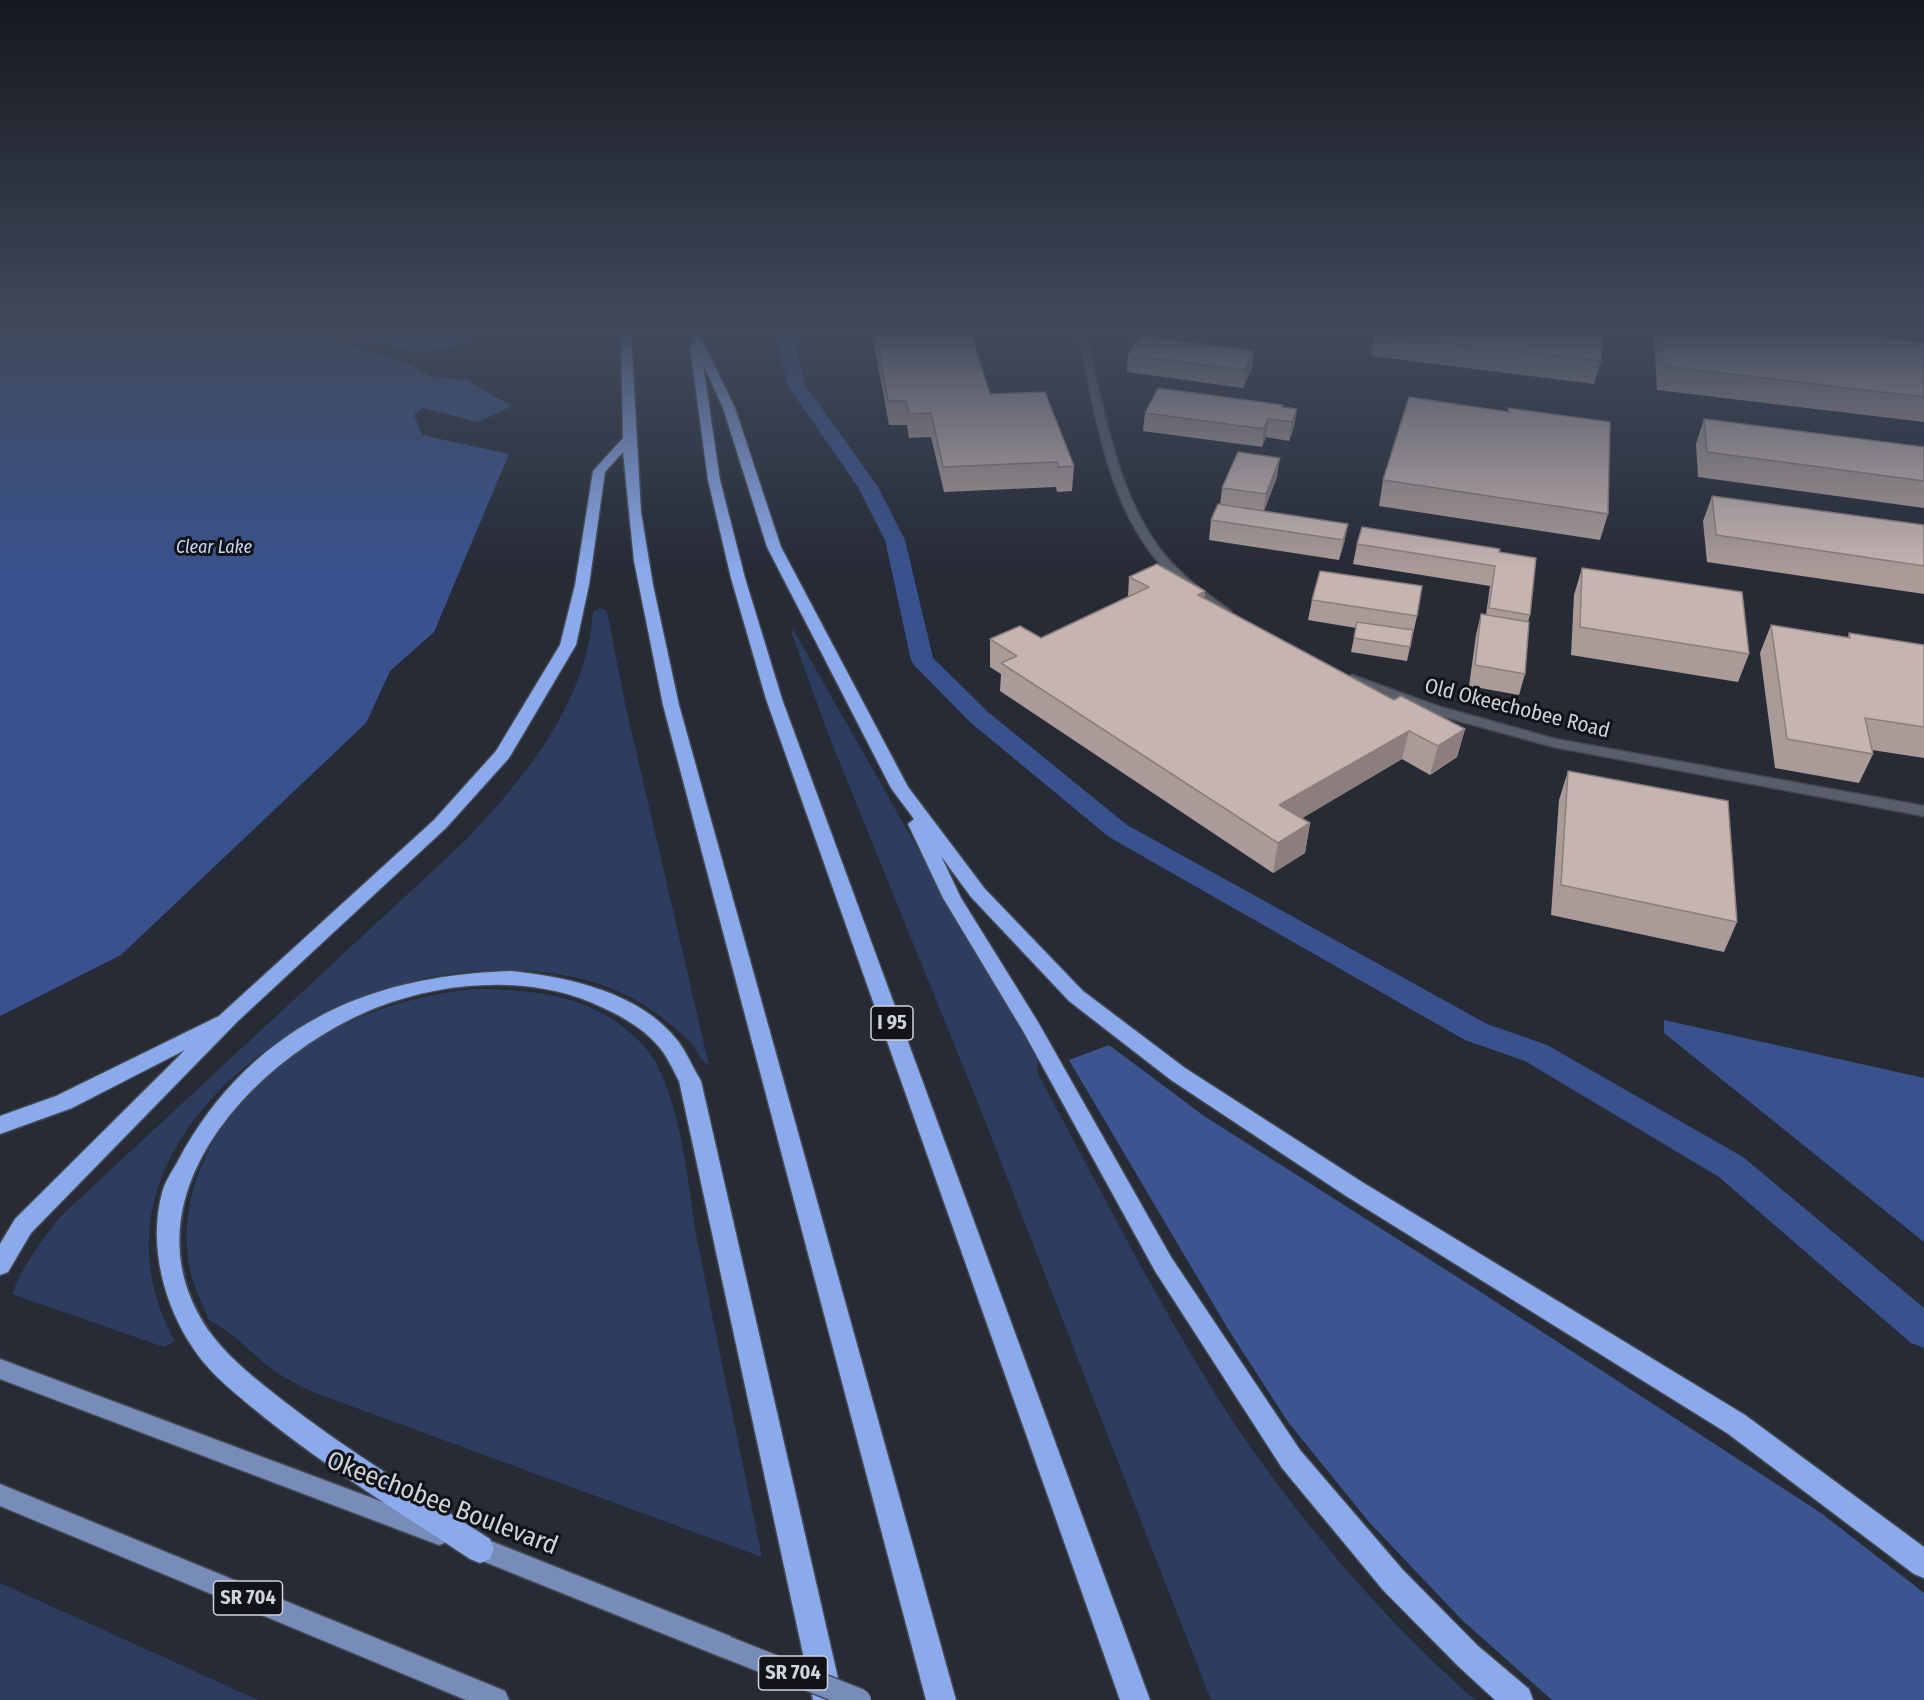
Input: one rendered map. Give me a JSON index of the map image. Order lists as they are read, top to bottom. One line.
{"streets":{"highway":["I 95"],"main road":["Okeechobee Boulevard","SR 704"],"street":["Old Okeechobee Road"]},"water":["Clear Lake"]}
